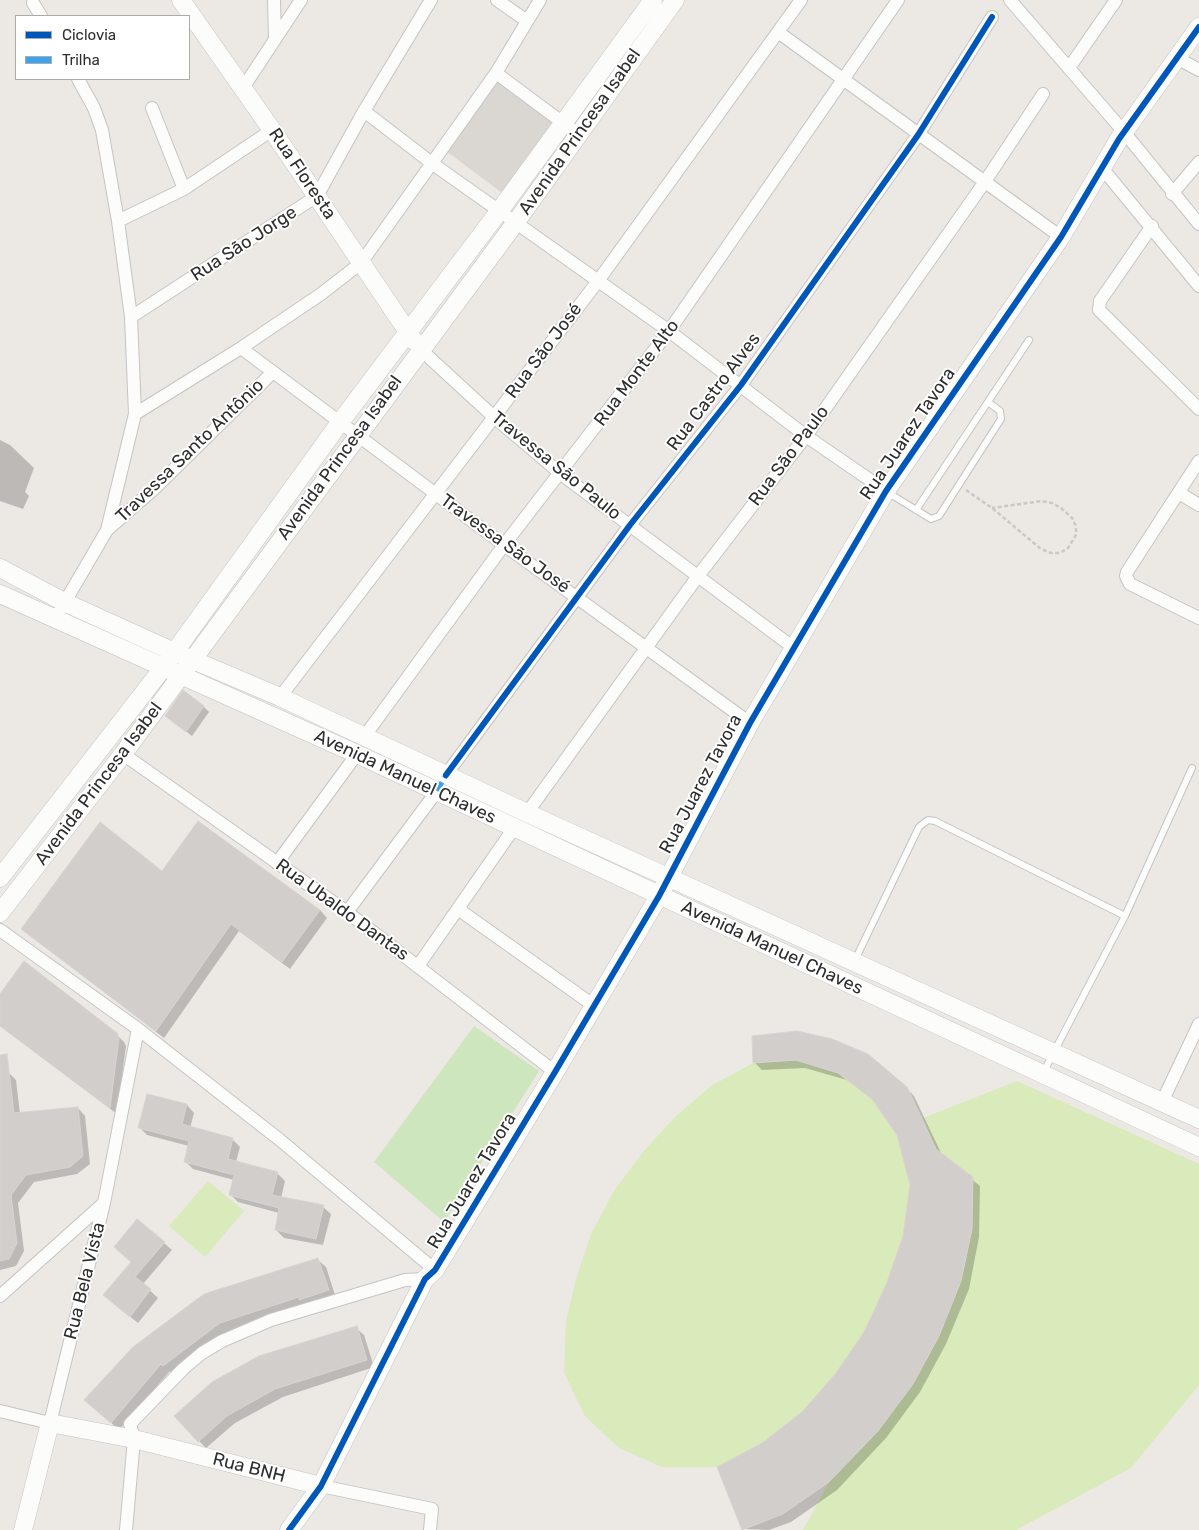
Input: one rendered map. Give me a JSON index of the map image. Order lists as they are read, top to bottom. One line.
{"streets":{"street":["Avenida Princesa Isabel","Rua Floresta","Rua São Jorge","Rua São José","Rua Monte Alto","Rua Castro Alves","Rua Juarez Tavora","Travessa Santo Antônio","Rua São Paulo","Travessa São Paulo","Travessa São José","Avenida Manuel Chaves","Rua Ubaldo Dantas","Rua Bela Vista","Rua BNH"]},"crossings":[["Avenida Princesa Isabel","Rua Floresta"],["Avenida Princesa Isabel","Travessa São Paulo"],["Avenida Princesa Isabel","Travessa São José"],["Avenida Princesa Isabel","Avenida Manuel Chaves"],["Avenida Princesa Isabel","Rua Ubaldo Dantas"],["Rua Floresta","Rua São Jorge"],["Rua Floresta","Travessa São Paulo"],["Rua São José","Travessa São Paulo"],["Rua São José","Travessa São José"],["Rua São José","Avenida Manuel Chaves"],["Rua Monte Alto","Travessa São Paulo"],["Rua Monte Alto","Travessa São José"],["Rua Monte Alto","Avenida Manuel Chaves"],["Rua Castro Alves","Travessa São Paulo"],["Rua Castro Alves","Travessa São José"],["Rua Castro Alves","Avenida Manuel Chaves"],["Rua Juarez Tavora","Travessa São Paulo"],["Rua Juarez Tavora","Travessa São José"],["Rua Juarez Tavora","Avenida Manuel Chaves"],["Rua Juarez Tavora","Rua Ubaldo Dantas"],["Rua Juarez Tavora","Rua BNH"],["Travessa Santo Antônio","Travessa São José"],["Rua São Paulo","Travessa São Paulo"],["Rua São Paulo","Travessa São José"],["Rua São Paulo","Avenida Manuel Chaves"],["Rua Bela Vista","Rua BNH"]],"legend":["Ciclovia","Trilha"]}
